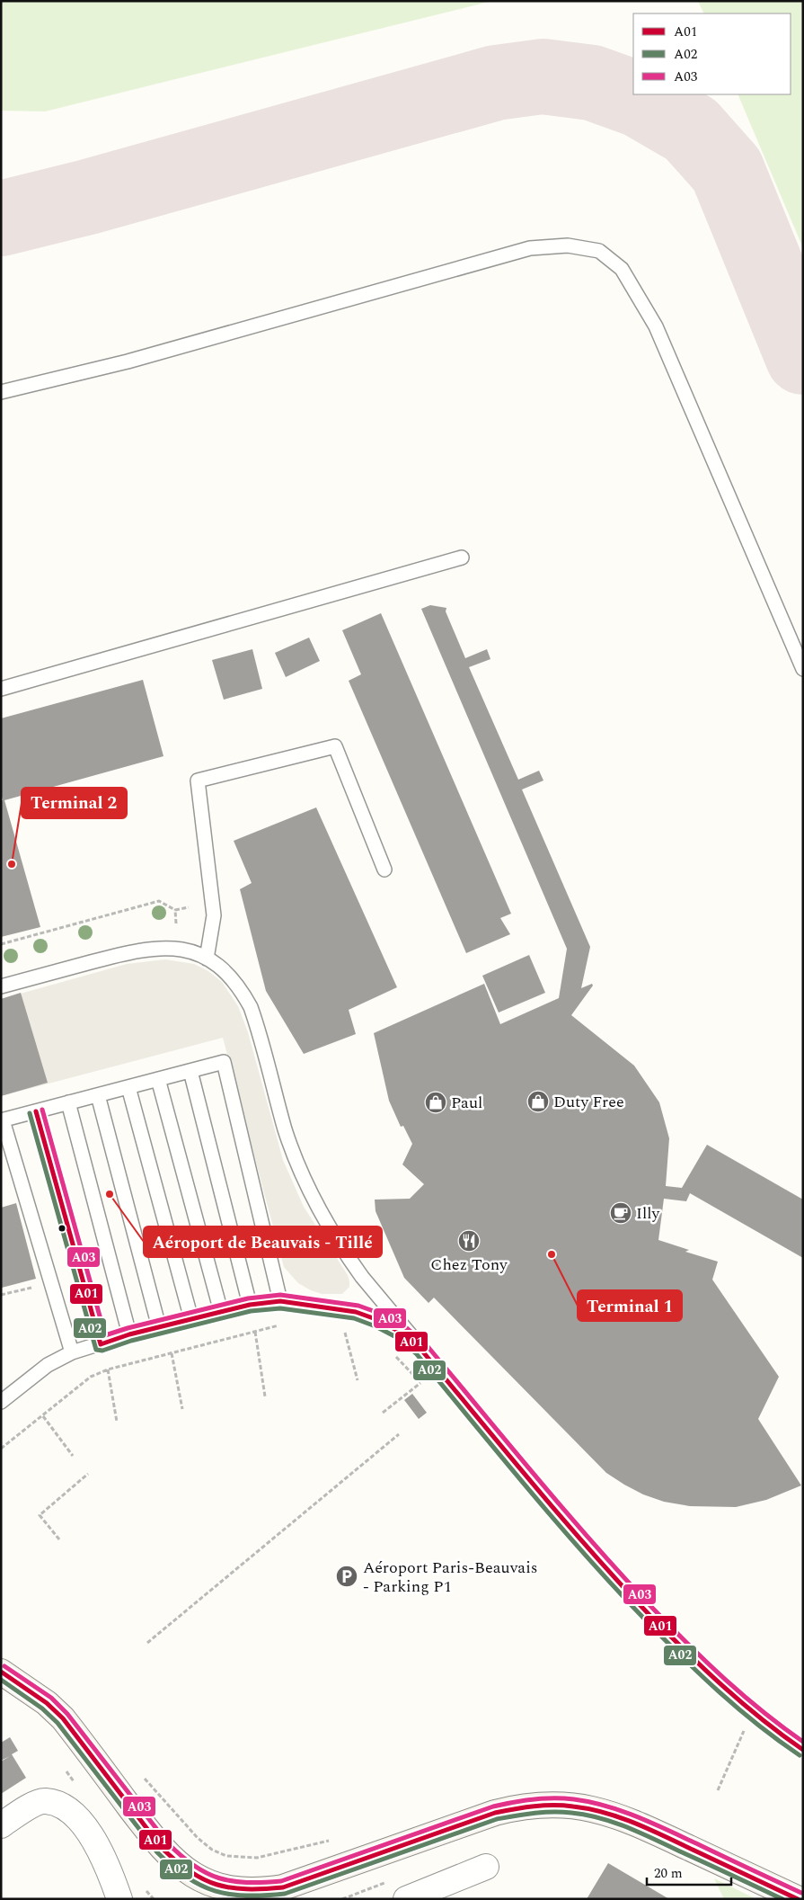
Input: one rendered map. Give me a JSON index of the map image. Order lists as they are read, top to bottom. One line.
{"places":{"other":["Terminal 2","Aéroport de Beauvais - Tillé","Terminal 1"],"shop":["Duty Free","Paul"],"cafe":["Illy"],"restaurant":["Chez Tony"],"parking":["Aéroport Paris-Beauvais - Parking P1"]},"lines":["transit line A03","transit line A01","transit line A02"],"legend":["A01","A02","A03"],"scale_bar":"20 m"}
